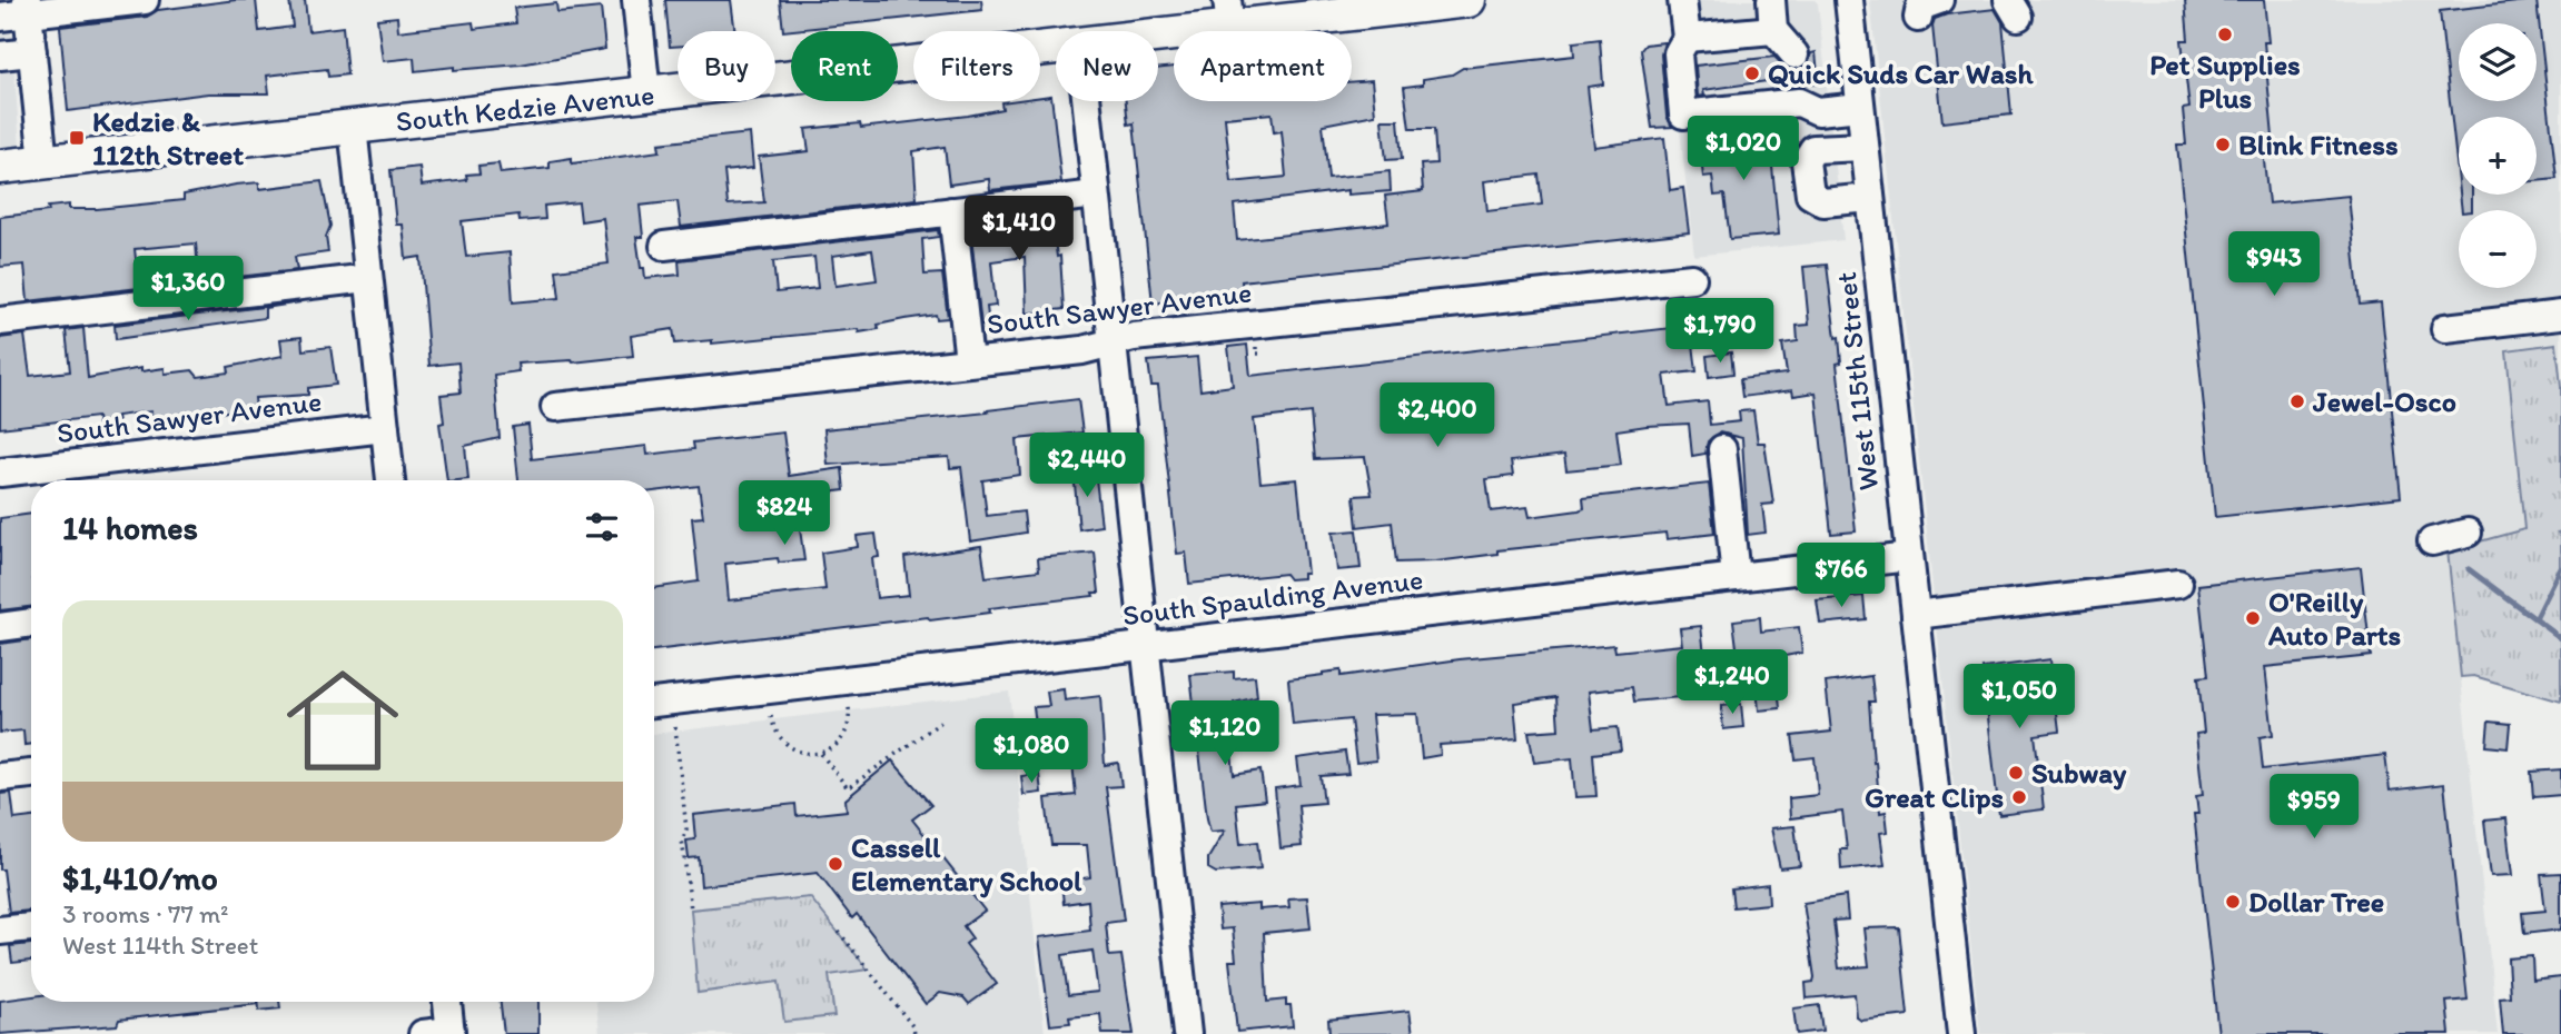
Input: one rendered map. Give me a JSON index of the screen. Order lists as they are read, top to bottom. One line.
{"streets":{"main road":["South Kedzie Avenue"],"street":["South Sawyer Avenue","West 115th Street","South Spaulding Avenue"]},"crossings":[["West 115th Street","South Spaulding Avenue"]],"places":{"other":["Pet Supplies Plus","Quick Suds Car Wash","Blink Fitness","Jewel-Osco","O'Reilly Auto Parts","Subway","Great Clips","Cassell Elementary School","Dollar Tree"],"transit":["Kedzie & 112th Street"]},"page":{"map_buttons":["+","−"],"chip":["Buy","Rent","Filters","New","Apartment"],"price":["$1,020","$1,410","$943","$1,360","$1,790","$2,400","$2,440","$824","$766","$1,240","$1,050","$1,120","$1,080","$959"],"heading":"14 homes","list":[{"name":"$1,410/mo","note":"3 rooms · 77 m² · West 114th Street"}]}}
